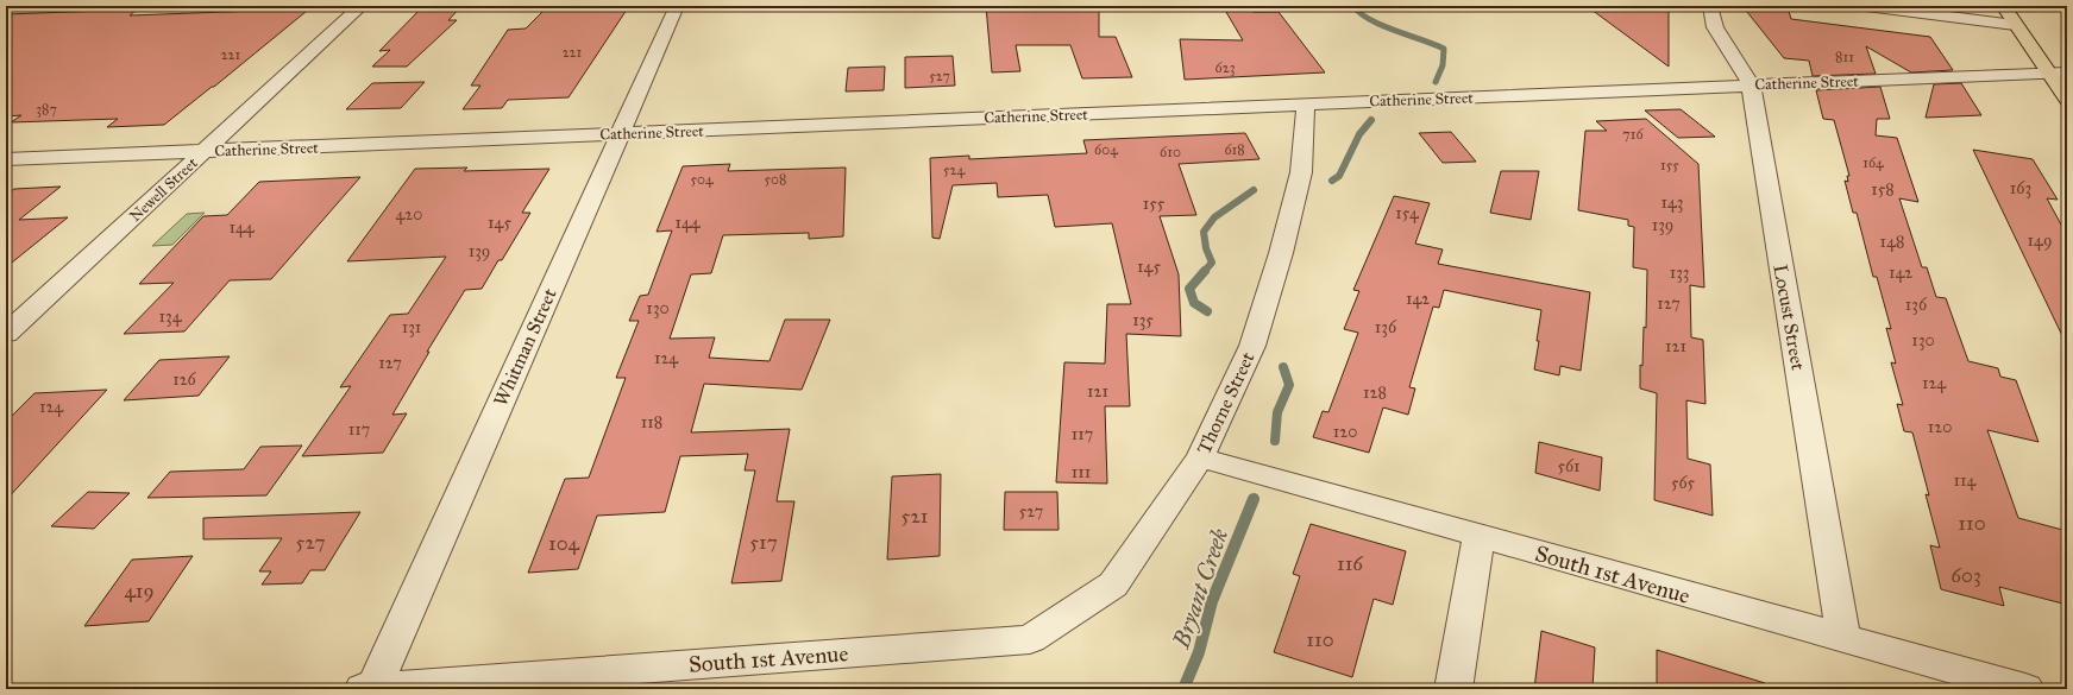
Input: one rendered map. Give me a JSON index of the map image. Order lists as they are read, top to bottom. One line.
{"streets":{"street":["Catherine Street","Newell Street","Locust Street","Whitman Street","Thorne Street","South 1st Avenue"]},"crossings":[["Catherine Street","Newell Street"],["Catherine Street","Locust Street"],["Catherine Street","Whitman Street"],["Catherine Street","Thorne Street"],["Locust Street","South 1st Avenue"],["Whitman Street","South 1st Avenue"],["Thorne Street","South 1st Avenue"]],"water":["Bryant Creek"],"house_numbers":["221","221","811","623","527","387","716","604","618","610","164","155","524","504","508","163","158","143","155","154","420","145","144","139","144","149","148","139","145","133","142","142","127","136","130","134","135","131","136","130","121","124","127","126","124","121","128","124","118","120","117","120","117","561","111","114","565","527","521","110","527","517","104","116","603","419","110"]}
